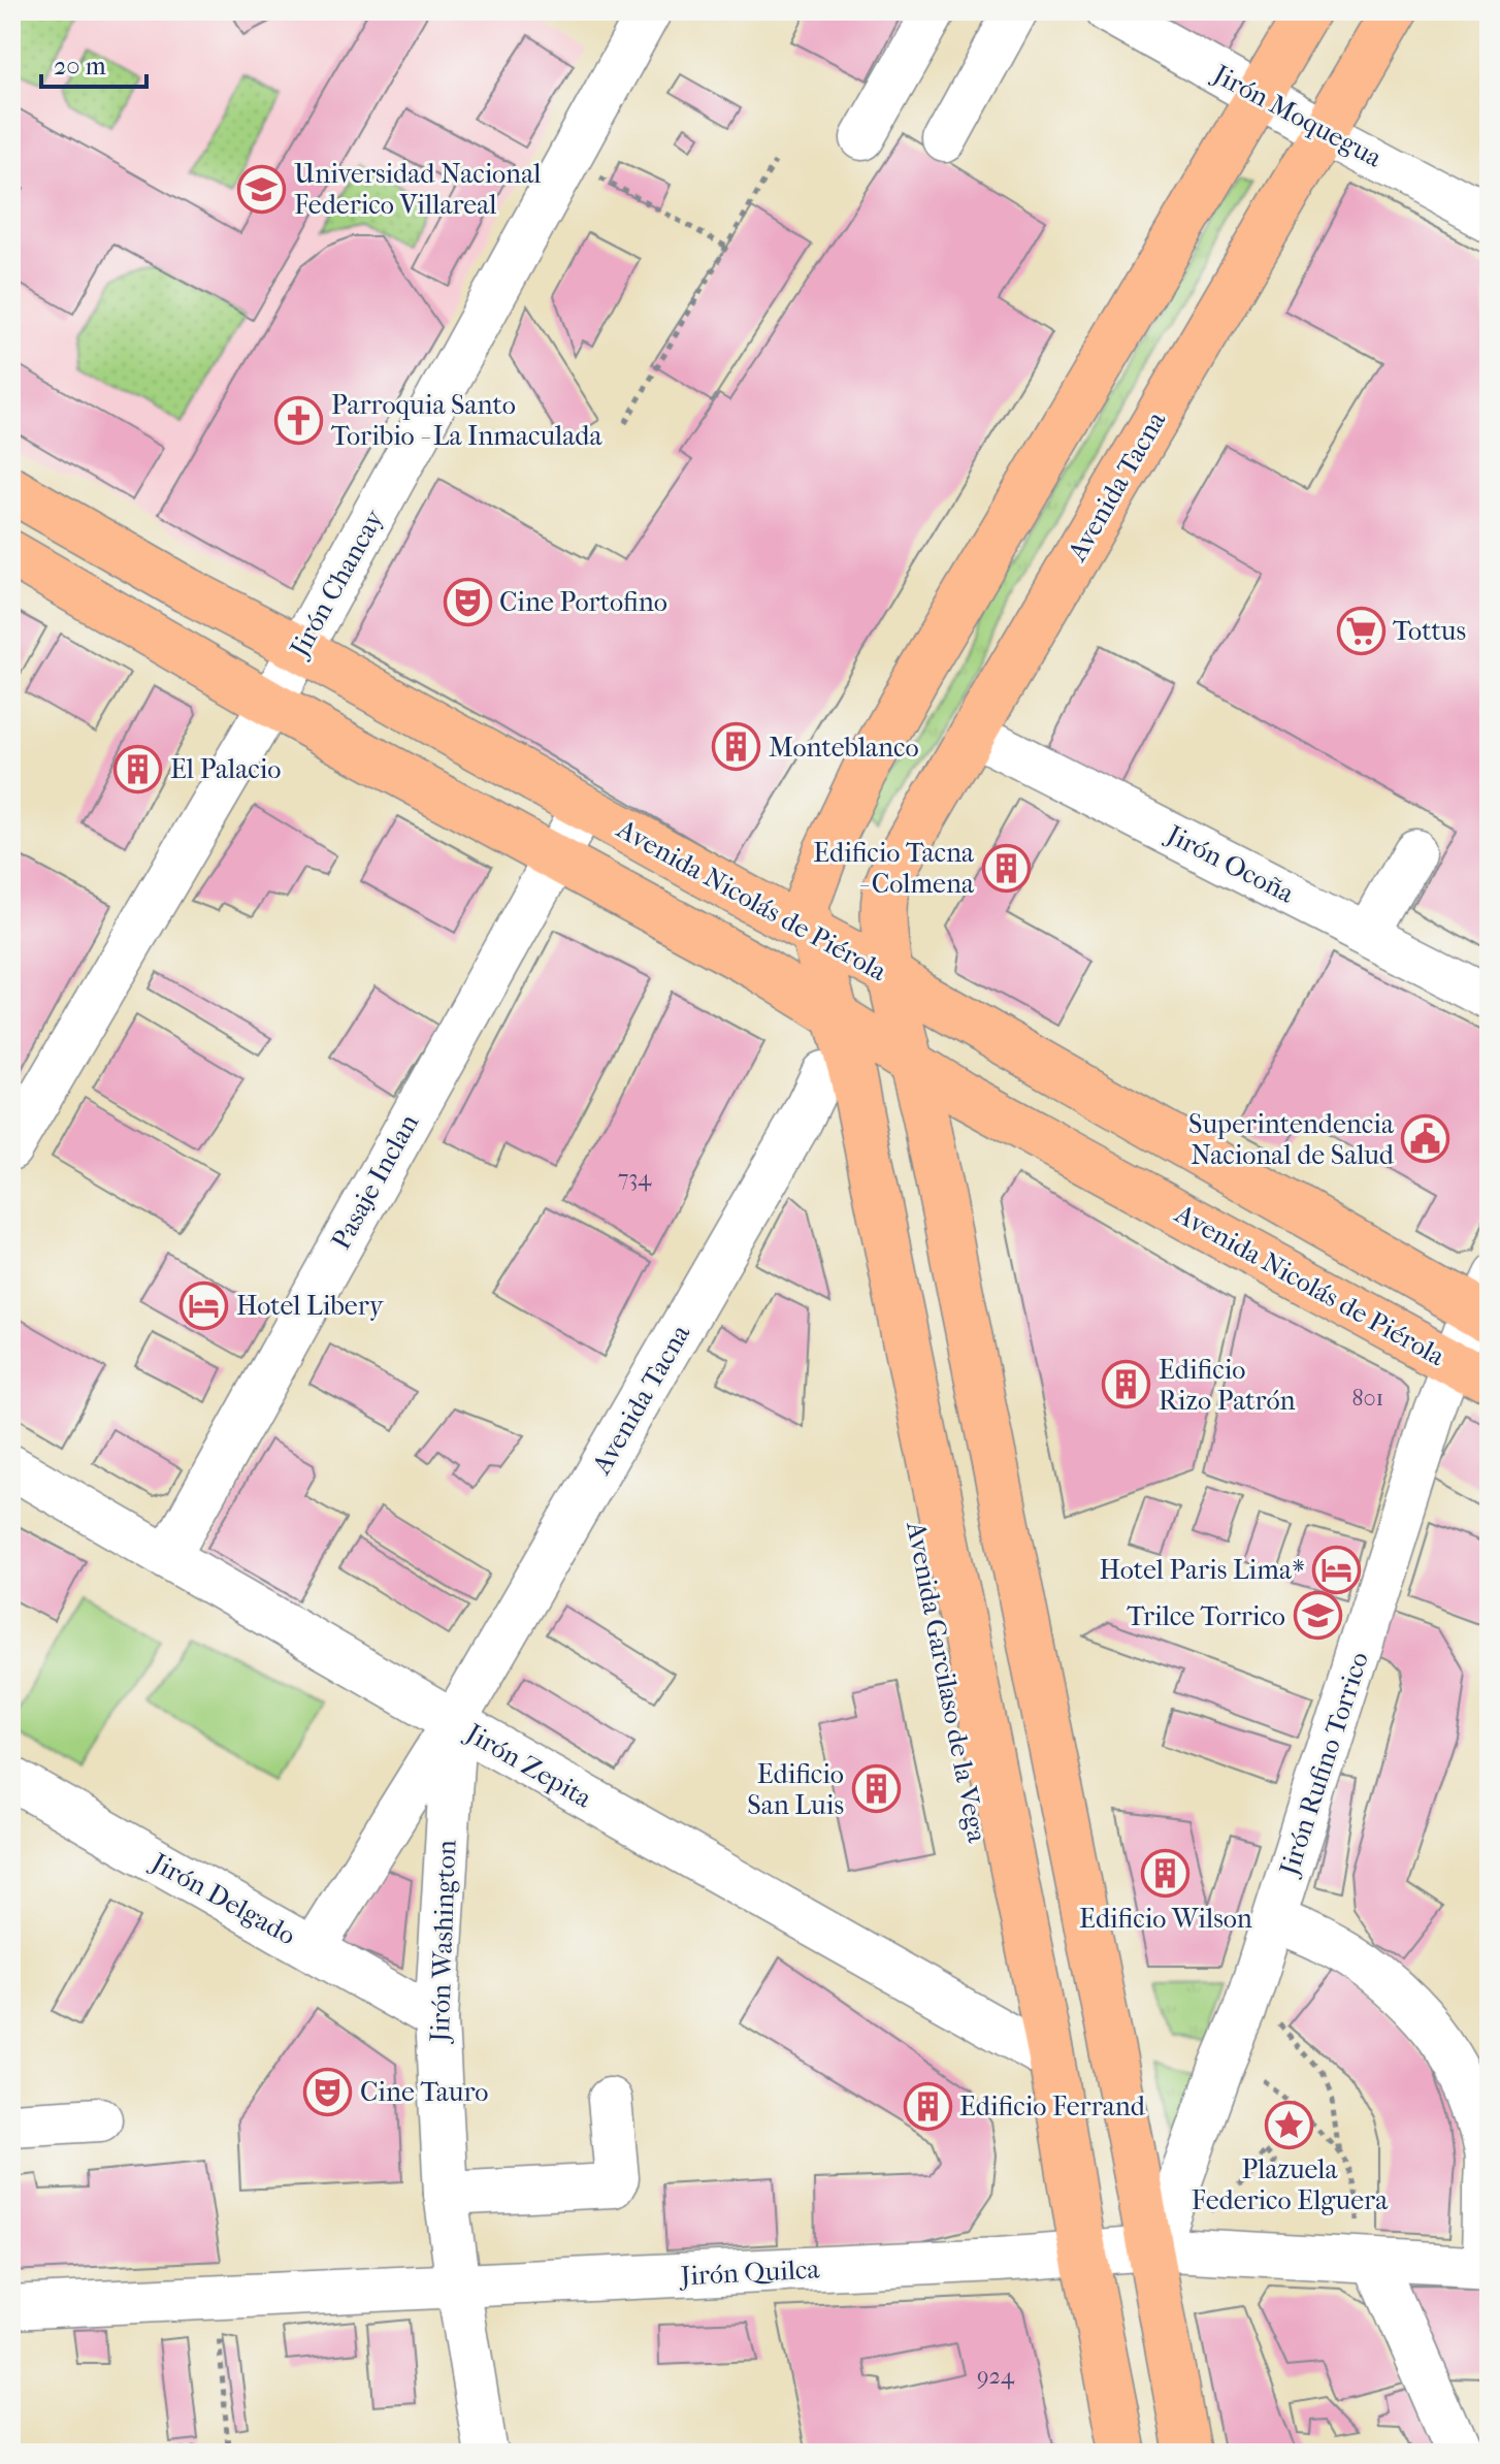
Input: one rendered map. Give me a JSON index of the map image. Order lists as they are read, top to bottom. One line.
{"streets":{"main road":["Avenida Tacna","Avenida Nicolás de Piérola","Avenida Garcilaso de la Vega"],"street":["Jirón Moquegua","Jirón Chancay","Jirón Ocoña","Pasaje Inclan","Jirón Rufino Torrico","Jirón Zepita","Jirón Delgado","Jirón Washington","Jirón Quilca"]},"crossings":[["Jirón Moquegua","Avenida Tacna"],["Avenida Tacna","Jirón Ocoña"],["Avenida Tacna","Avenida Nicolás de Piérola"],["Avenida Tacna","Avenida Garcilaso de la Vega"],["Avenida Tacna","Jirón Zepita"],["Avenida Tacna","Jirón Delgado"],["Avenida Tacna","Jirón Washington"],["Jirón Chancay","Avenida Nicolás de Piérola"],["Avenida Nicolás de Piérola","Pasaje Inclan"],["Avenida Nicolás de Piérola","Avenida Garcilaso de la Vega"],["Avenida Nicolás de Piérola","Jirón Rufino Torrico"],["Pasaje Inclan","Jirón Zepita"],["Avenida Garcilaso de la Vega","Jirón Zepita"],["Avenida Garcilaso de la Vega","Jirón Quilca"],["Jirón Rufino Torrico","Jirón Quilca"],["Jirón Zepita","Jirón Washington"],["Jirón Delgado","Jirón Washington"],["Jirón Washington","Jirón Quilca"]],"places":{"school or university":["Universidad Nacional Federico Villareal","Trilce Torrico"],"church":["Parroquia Santo Toribio - La Inmaculada"],"theatre":["Cine Portofino","Cine Tauro"],"supermarket":["Tottus"],"building":["Monteblanco","El Palacio","Edificio Tacna - Colmena","Edificio Rizo Patrón","Edificio San Luis","Edificio Wilson","Edificio Ferrand"],"public building":["Superintendencia Nacional de Salud"],"hotel":["Hotel Libery","Hotel Paris Lima*"],"place":["Plazuela Federico Elguera"]},"house_numbers":["734","801","924"],"scale_bar":"20 m"}
